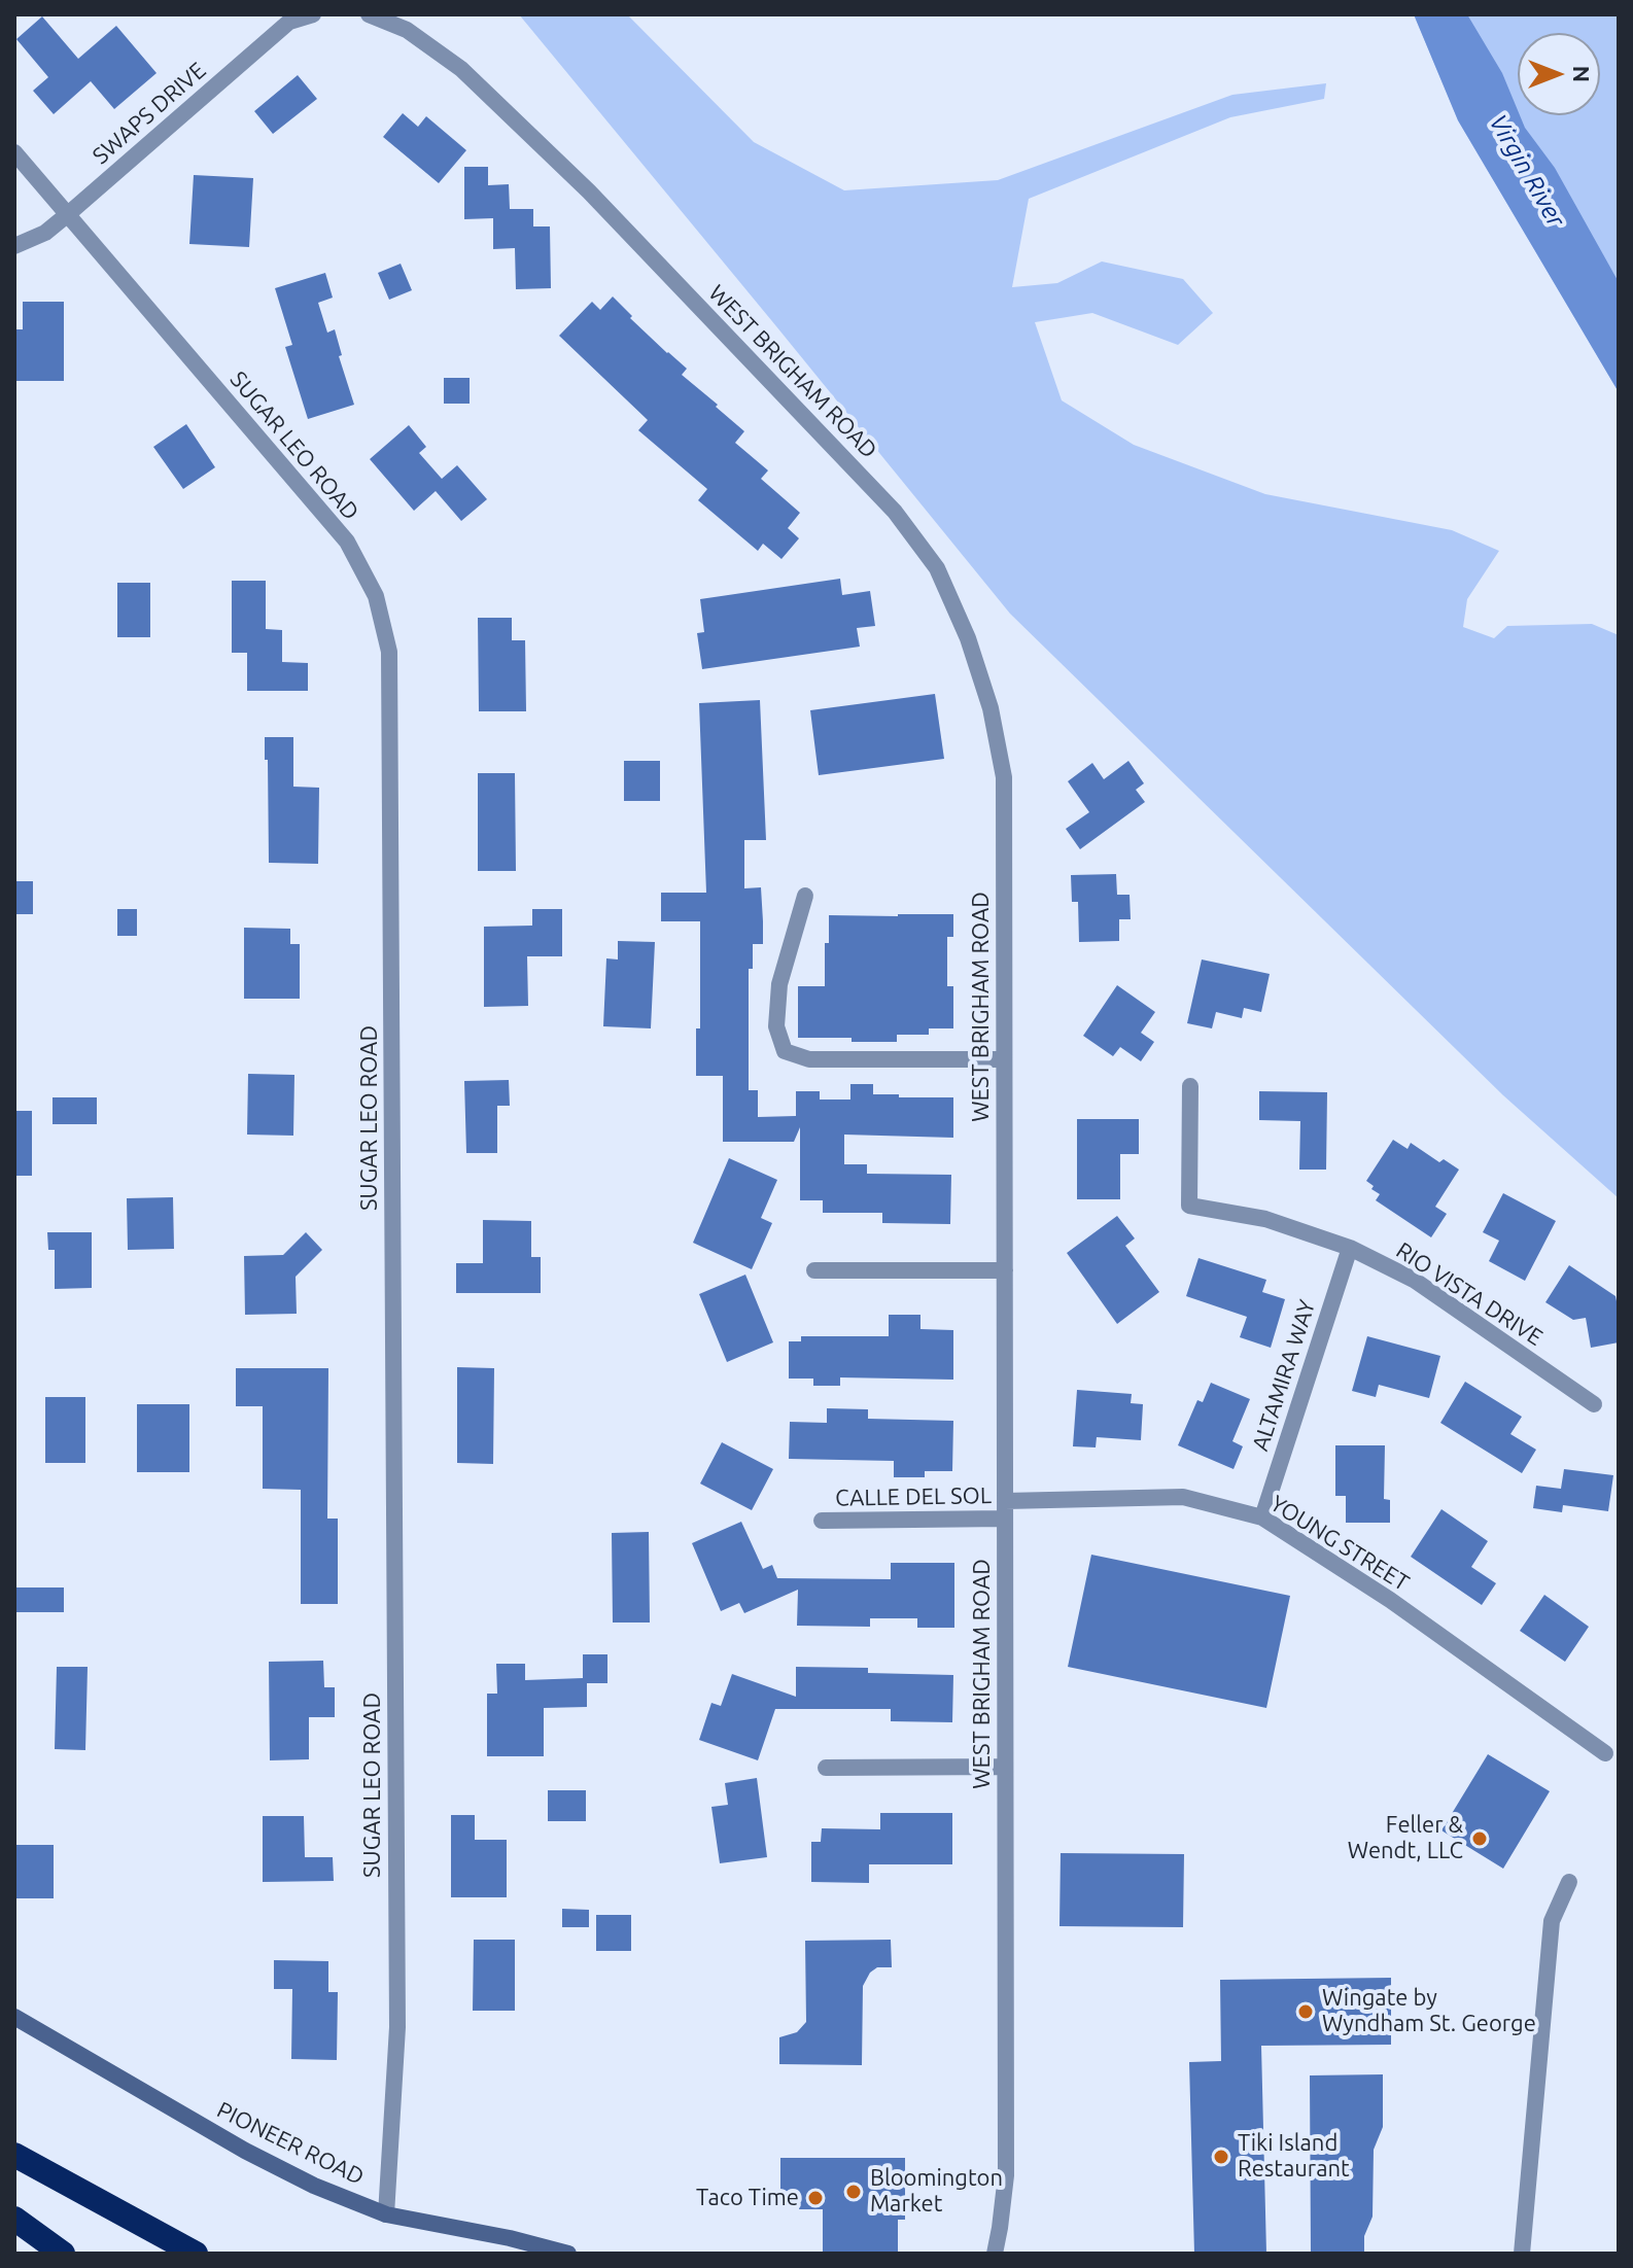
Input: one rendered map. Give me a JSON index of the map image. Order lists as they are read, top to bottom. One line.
{"streets":{"main road":["PIONEER ROAD"],"street":["SWAPS DRIVE","WEST BRIGHAM ROAD","SUGAR LEO ROAD","RIO VISTA DRIVE","ALTAMIRA WAY","CALLE DEL SOL","YOUNG STREET"]},"crossings":[["SWAPS DRIVE","SUGAR LEO ROAD"],["WEST BRIGHAM ROAD","CALLE DEL SOL"],["WEST BRIGHAM ROAD","YOUNG STREET"],["SUGAR LEO ROAD","PIONEER ROAD"],["RIO VISTA DRIVE","ALTAMIRA WAY"],["ALTAMIRA WAY","YOUNG STREET"],["CALLE DEL SOL","YOUNG STREET"]],"water":["Virgin River"],"places":["Feller & Wendt, LLC","Wingate by Wyndham St. George","Tiki Island Restaurant","Bloomington Market","Taco Time"],"north":"right"}
